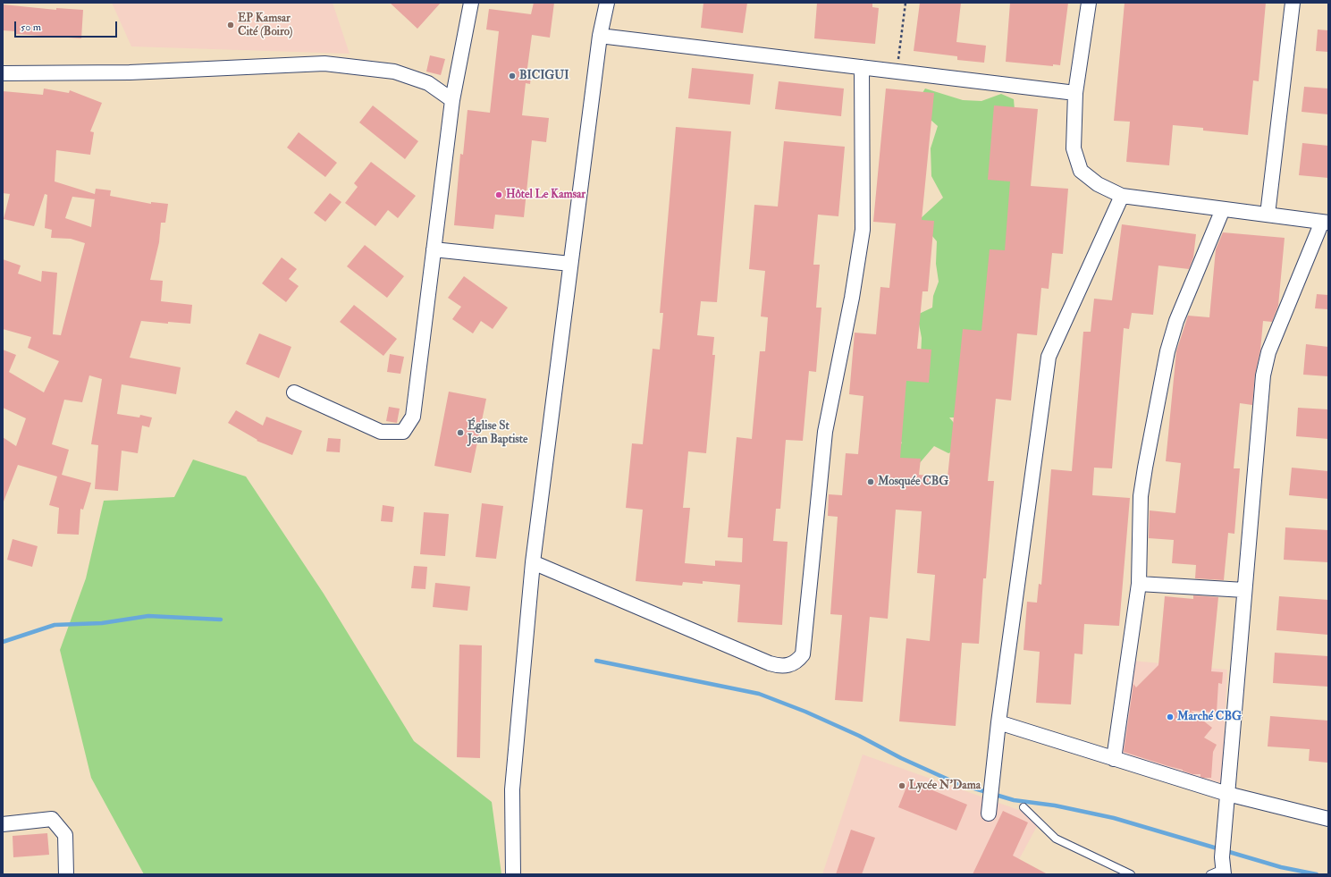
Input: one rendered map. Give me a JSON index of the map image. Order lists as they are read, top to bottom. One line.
{"places":["EP Kamsar Cité (Boiro)","BICIGUI","Hôtel Le Kamsar","Église St Jean Baptiste","Mosquée CBG","Marché CBG","Lycée N'Dama"],"scale_bar":"50 m"}
